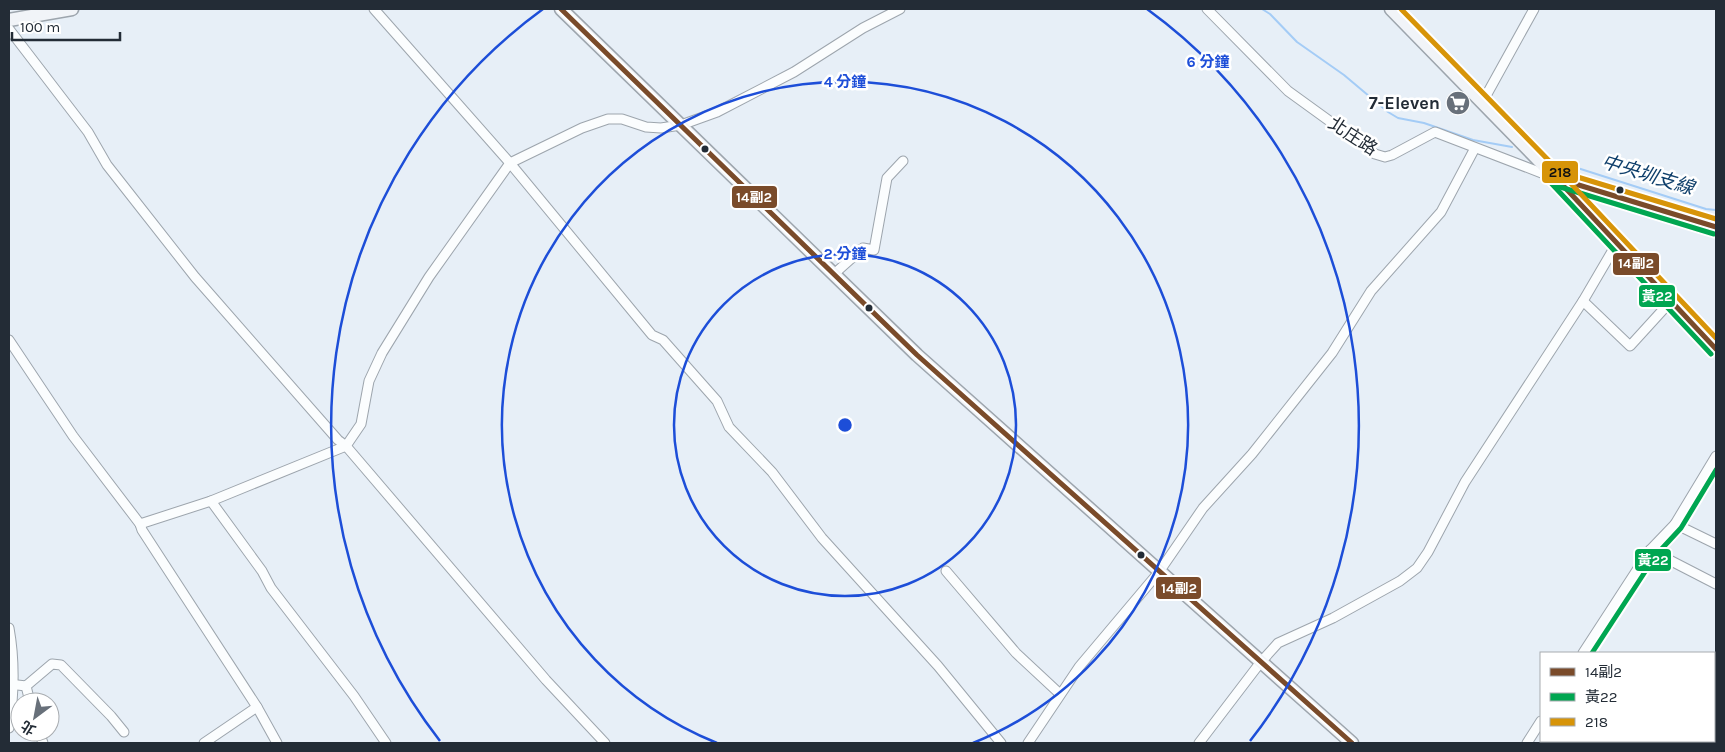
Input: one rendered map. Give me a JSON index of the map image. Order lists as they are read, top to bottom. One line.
{"streets":{"street":["北庄路"]},"water":["中央圳支線"],"places":{"supermarket":["7-Eleven"]},"lines":["transit line 14副2","transit line 218","transit line 黃22"],"legend":["14副2","黃22","218"],"scale_bar":"100 m","north":"bottom left","rings":["6 分鐘","4 分鐘","2 分鐘"]}
